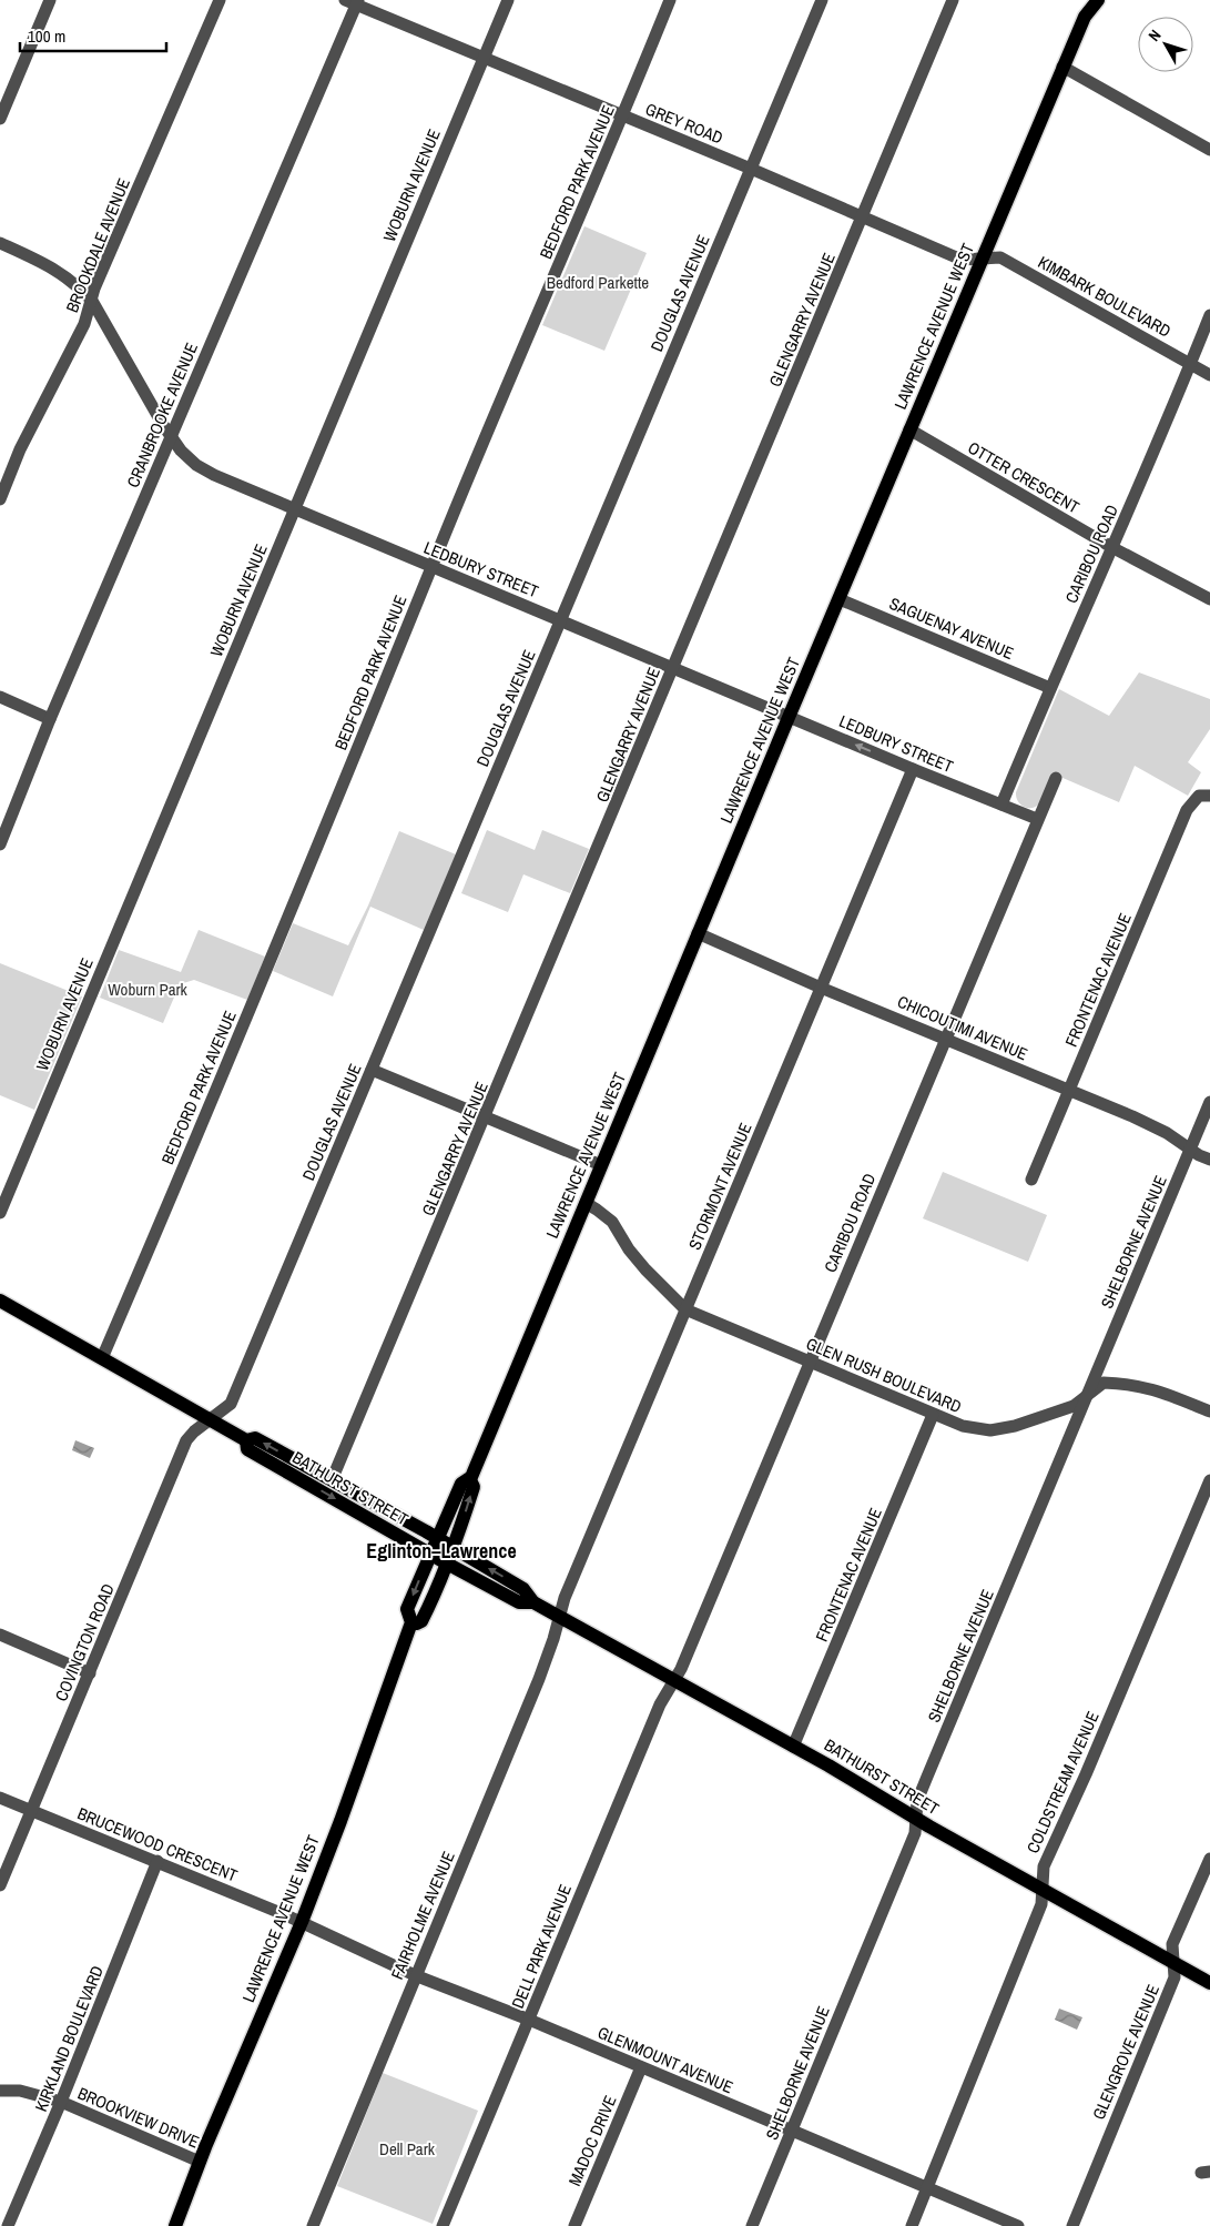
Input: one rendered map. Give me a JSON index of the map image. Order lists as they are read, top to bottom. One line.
{"streets":{"main road":["LAWRENCE AVENUE WEST","BATHURST STREET"],"street":["GREY ROAD","BEDFORD PARK AVENUE","WOBURN AVENUE","BROOKDALE AVENUE","DOUGLAS AVENUE","KIMBARK BOULEVARD","GLENGARRY AVENUE","CRANBROOKE AVENUE","OTTER CRESCENT","CARIBOU ROAD","LEDBURY STREET","SAGUENAY AVENUE","FRONTENAC AVENUE","CHICOUTIMI AVENUE","STORMONT AVENUE","SHELBORNE AVENUE","GLEN RUSH BOULEVARD","COVINGTON ROAD","COLDSTREAM AVENUE","BRUCEWOOD CRESCENT","FAIRHOLME AVENUE","DELL PARK AVENUE","KIRKLAND BOULEVARD","GLENGROVE AVENUE","GLENMOUNT AVENUE","BROOKVIEW DRIVE","MADOC DRIVE"]},"crossings":[["GREY ROAD","BEDFORD PARK AVENUE"],["GREY ROAD","WOBURN AVENUE"],["GREY ROAD","DOUGLAS AVENUE"],["GREY ROAD","KIMBARK BOULEVARD"],["GREY ROAD","GLENGARRY AVENUE"],["GREY ROAD","LAWRENCE AVENUE WEST"],["GREY ROAD","CRANBROOKE AVENUE"],["BEDFORD PARK AVENUE","LEDBURY STREET"],["BEDFORD PARK AVENUE","BATHURST STREET"],["WOBURN AVENUE","LEDBURY STREET"],["BROOKDALE AVENUE","LEDBURY STREET"],["DOUGLAS AVENUE","LEDBURY STREET"],["DOUGLAS AVENUE","BATHURST STREET"],["DOUGLAS AVENUE","COVINGTON ROAD"],["KIMBARK BOULEVARD","LAWRENCE AVENUE WEST"],["KIMBARK BOULEVARD","CARIBOU ROAD"],["GLENGARRY AVENUE","LEDBURY STREET"],["GLENGARRY AVENUE","BATHURST STREET"],["LAWRENCE AVENUE WEST","OTTER CRESCENT"],["LAWRENCE AVENUE WEST","LEDBURY STREET"],["LAWRENCE AVENUE WEST","SAGUENAY AVENUE"],["LAWRENCE AVENUE WEST","CHICOUTIMI AVENUE"],["LAWRENCE AVENUE WEST","GLEN RUSH BOULEVARD"],["LAWRENCE AVENUE WEST","BATHURST STREET"],["LAWRENCE AVENUE WEST","BRUCEWOOD CRESCENT"],["LAWRENCE AVENUE WEST","GLENMOUNT AVENUE"],["LAWRENCE AVENUE WEST","BROOKVIEW DRIVE"],["CRANBROOKE AVENUE","LEDBURY STREET"],["OTTER CRESCENT","CARIBOU ROAD"],["CARIBOU ROAD","LEDBURY STREET"],["CARIBOU ROAD","SAGUENAY AVENUE"],["CARIBOU ROAD","CHICOUTIMI AVENUE"],["CARIBOU ROAD","GLEN RUSH BOULEVARD"],["CARIBOU ROAD","BATHURST STREET"],["CARIBOU ROAD","DELL PARK AVENUE"],["LEDBURY STREET","STORMONT AVENUE"],["FRONTENAC AVENUE","CHICOUTIMI AVENUE"],["FRONTENAC AVENUE","GLEN RUSH BOULEVARD"],["FRONTENAC AVENUE","BATHURST STREET"],["CHICOUTIMI AVENUE","STORMONT AVENUE"],["CHICOUTIMI AVENUE","SHELBORNE AVENUE"],["STORMONT AVENUE","GLEN RUSH BOULEVARD"],["STORMONT AVENUE","BATHURST STREET"],["STORMONT AVENUE","FAIRHOLME AVENUE"],["SHELBORNE AVENUE","GLEN RUSH BOULEVARD"],["SHELBORNE AVENUE","BATHURST STREET"],["SHELBORNE AVENUE","GLENMOUNT AVENUE"],["BATHURST STREET","COVINGTON ROAD"],["BATHURST STREET","COLDSTREAM AVENUE"],["BATHURST STREET","FAIRHOLME AVENUE"],["BATHURST STREET","DELL PARK AVENUE"],["BATHURST STREET","GLENGROVE AVENUE"],["COVINGTON ROAD","BRUCEWOOD CRESCENT"],["COLDSTREAM AVENUE","GLENMOUNT AVENUE"],["BRUCEWOOD CRESCENT","KIRKLAND BOULEVARD"],["BRUCEWOOD CRESCENT","GLENMOUNT AVENUE"],["FAIRHOLME AVENUE","GLENMOUNT AVENUE"],["DELL PARK AVENUE","GLENMOUNT AVENUE"],["KIRKLAND BOULEVARD","BROOKVIEW DRIVE"],["GLENMOUNT AVENUE","MADOC DRIVE"]],"districts":["Eglinton–Lawrence"],"parks":["Bedford Parkette","Woburn Park","Dell Park"],"scale_bar":"100 m","north":"top left"}
